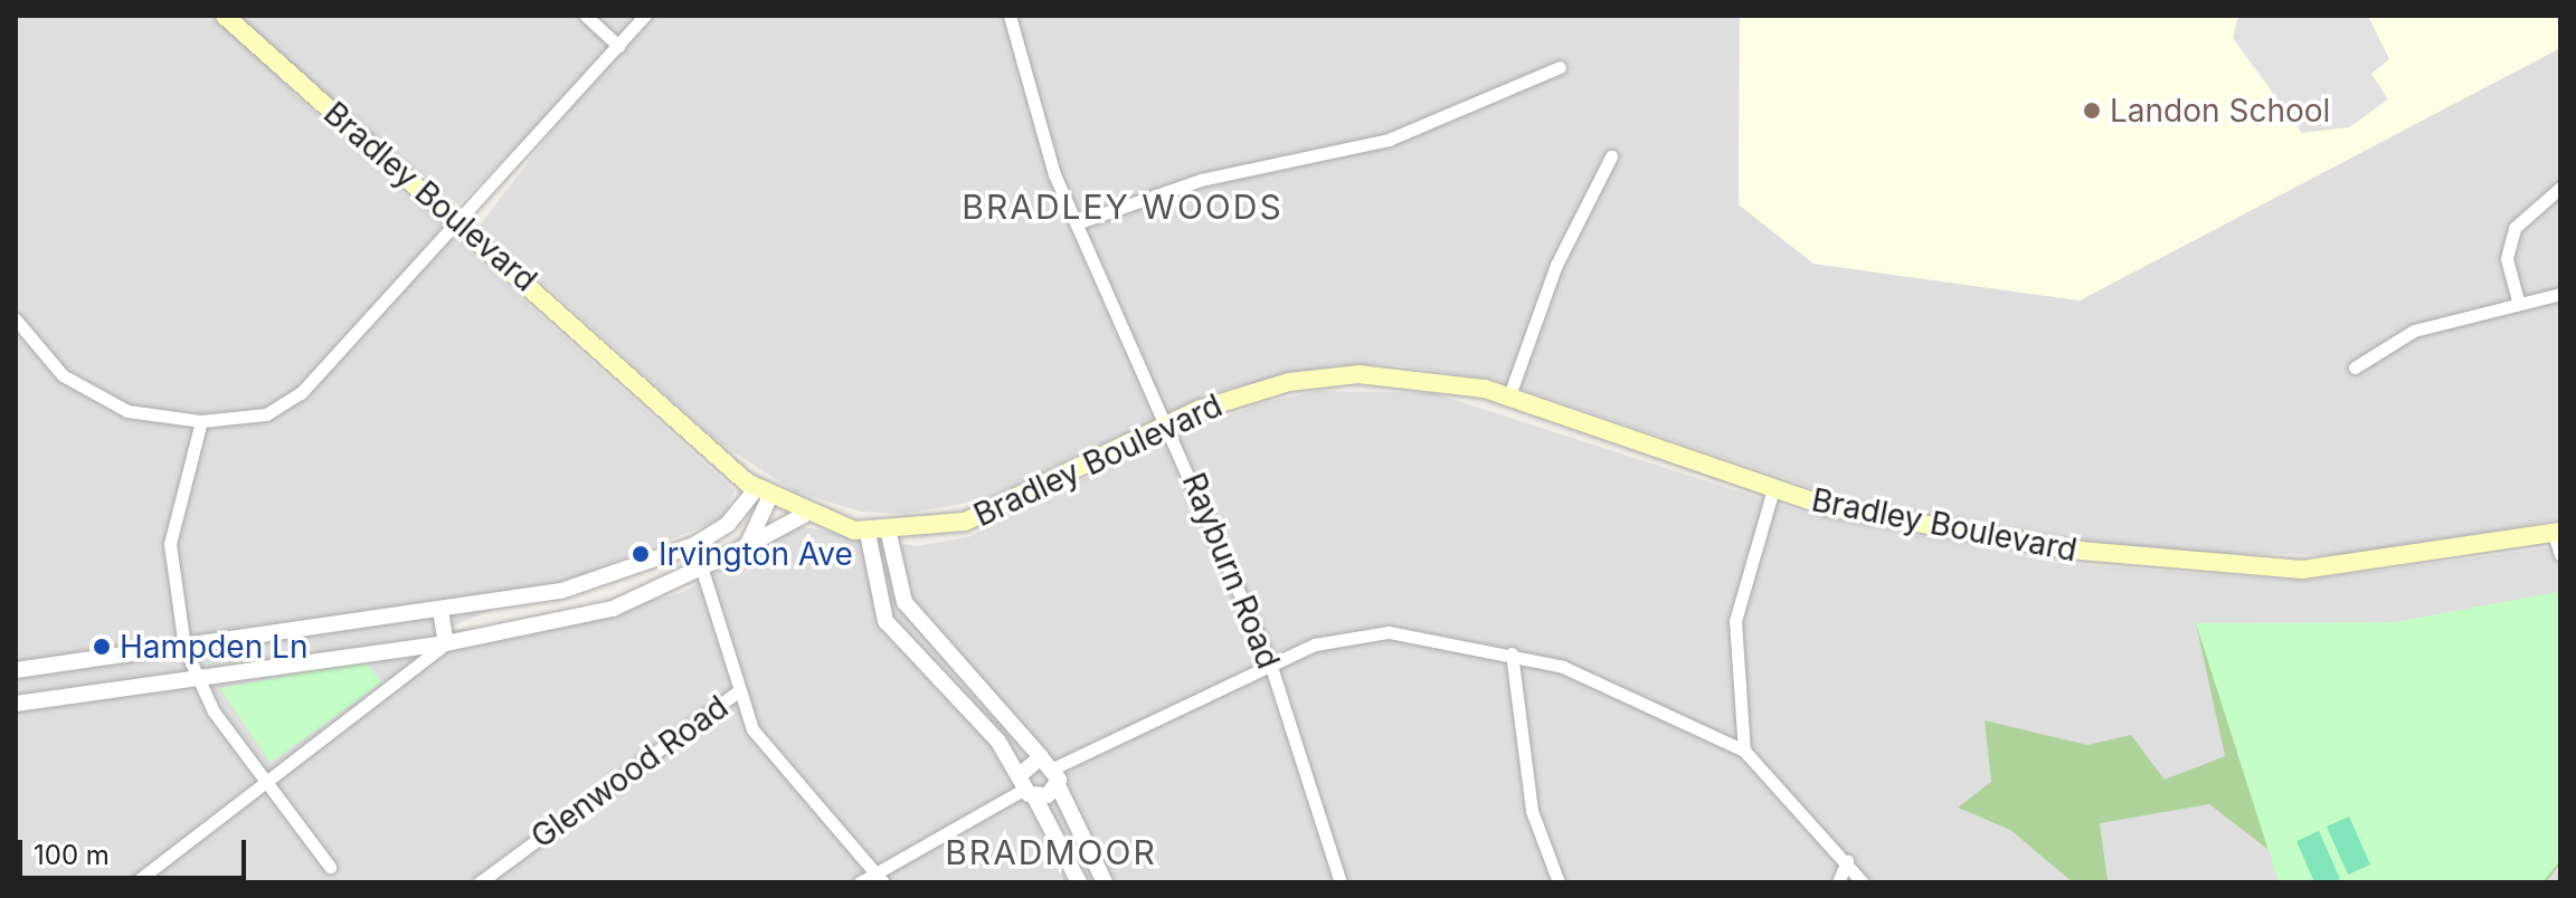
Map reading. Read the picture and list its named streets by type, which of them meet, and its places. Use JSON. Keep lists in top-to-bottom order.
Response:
{
  "streets": {
    "main road": ["Bradley Boulevard"],
    "street": ["Rayburn Road", "Glenwood Road"]
  },
  "crossings": [
    ["Bradley Boulevard", "Rayburn Road"]
  ],
  "districts": ["BRADLEY WOODS", "BRADMOOR"],
  "places": ["Landon School", "Irvington Ave", "Hampden Ln"],
  "scale_bar": "100 m"
}
